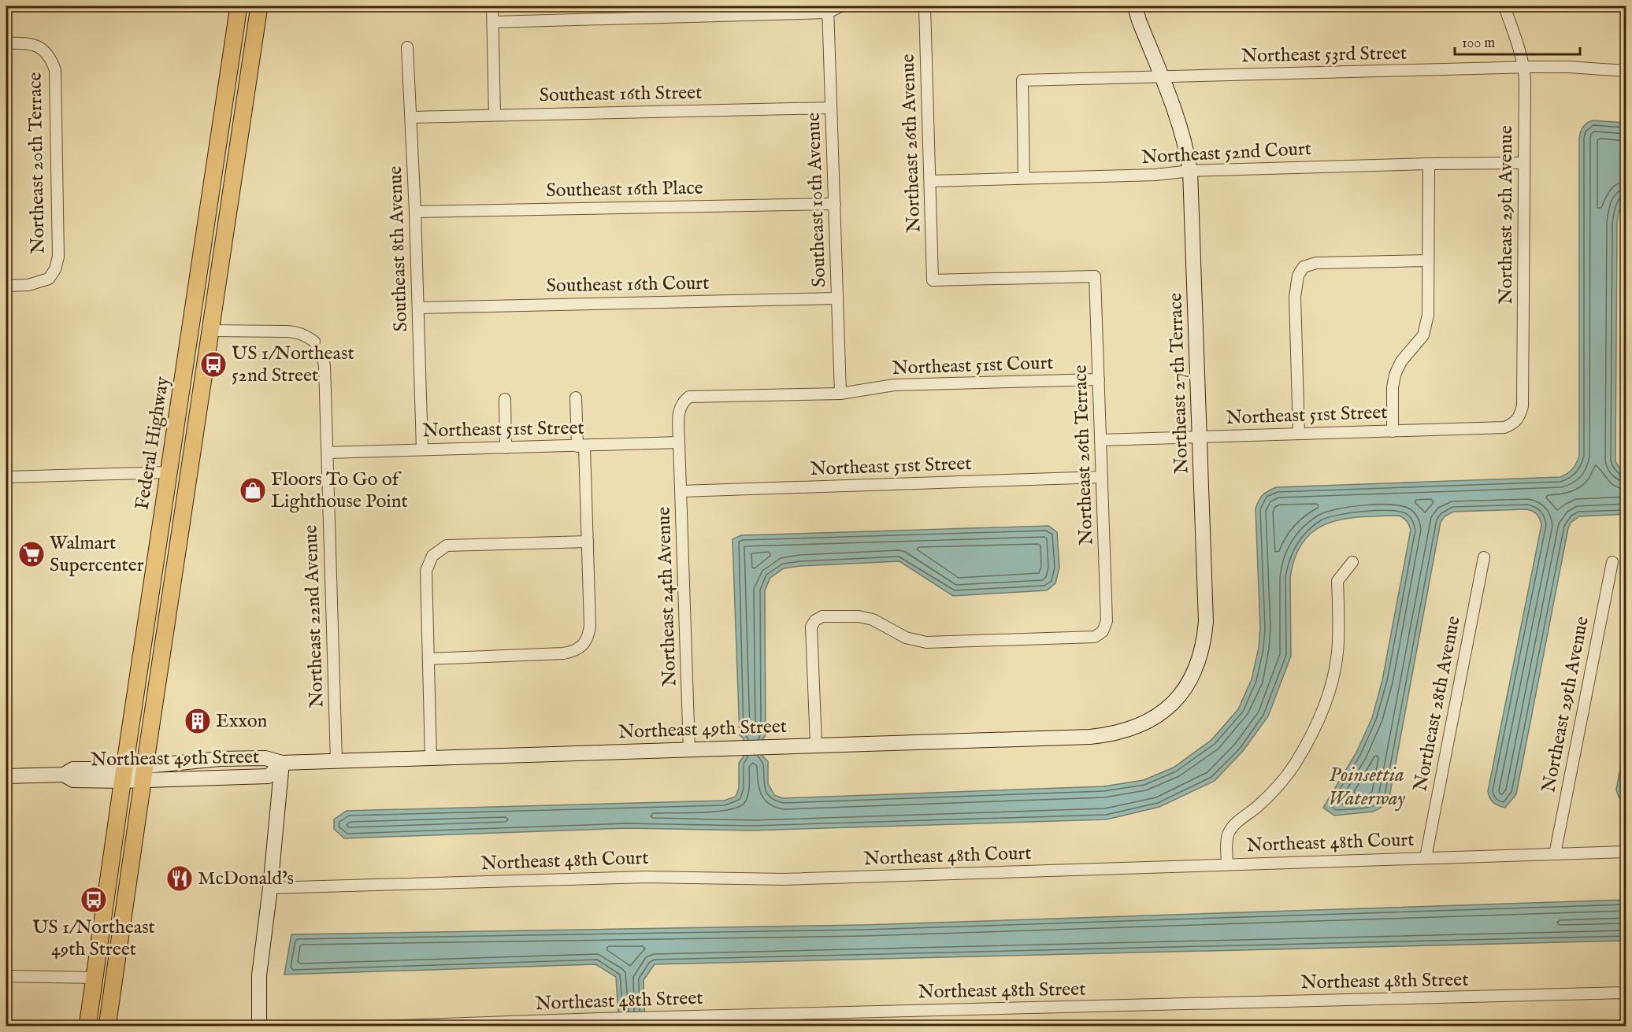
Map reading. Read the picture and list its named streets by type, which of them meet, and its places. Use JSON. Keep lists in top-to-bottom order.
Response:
{
  "streets": {
    "main road": ["Federal Highway"],
    "street": [
      "Northeast 53rd Street",
      "Southeast 16th Street",
      "Northeast 26th Avenue",
      "Northeast 52nd Court",
      "Northeast 20th Terrace",
      "Southeast 16th Place",
      "Southeast 10th Avenue",
      "Northeast 29th Avenue",
      "Southeast 8th Avenue",
      "Southeast 16th Court",
      "Northeast 51st Court",
      "Northeast 27th Terrace",
      "Northeast 51st Street",
      "Northeast 26th Terrace",
      "Northeast 24th Avenue",
      "Northeast 22nd Avenue",
      "Northeast 28th Avenue",
      "Northeast 49th Street",
      "Northeast 48th Court",
      "Northeast 48th Street"
    ]
  },
  "crossings": [
    ["Northeast 53rd Street", "Northeast 52nd Court"],
    ["Northeast 53rd Street", "Northeast 29th Avenue"],
    ["Northeast 53rd Street", "Northeast 27th Terrace"],
    ["Southeast 16th Street", "Southeast 10th Avenue"],
    ["Southeast 16th Street", "Southeast 8th Avenue"],
    ["Northeast 26th Avenue", "Northeast 52nd Court"],
    ["Northeast 26th Avenue", "Northeast 26th Terrace"],
    ["Northeast 52nd Court", "Northeast 29th Avenue"],
    ["Northeast 52nd Court", "Northeast 27th Terrace"],
    ["Southeast 16th Place", "Southeast 10th Avenue"],
    ["Southeast 16th Place", "Southeast 8th Avenue"],
    ["Southeast 10th Avenue", "Southeast 16th Court"],
    ["Southeast 10th Avenue", "Northeast 51st Court"],
    ["Southeast 10th Avenue", "Northeast 24th Avenue"],
    ["Northeast 29th Avenue", "Northeast 51st Street"],
    ["Northeast 29th Avenue", "Northeast 48th Court"],
    ["Southeast 8th Avenue", "Southeast 16th Court"],
    ["Southeast 8th Avenue", "Northeast 51st Street"],
    ["Northeast 51st Court", "Northeast 26th Terrace"],
    ["Northeast 51st Court", "Northeast 24th Avenue"],
    ["Northeast 27th Terrace", "Northeast 51st Street"],
    ["Northeast 27th Terrace", "Northeast 49th Street"],
    ["Northeast 51st Street", "Northeast 26th Terrace"],
    ["Northeast 51st Street", "Northeast 24th Avenue"],
    ["Northeast 51st Street", "Northeast 22nd Avenue"],
    ["Federal Highway", "Northeast 49th Street"],
    ["Northeast 26th Terrace", "Northeast 49th Street"],
    ["Northeast 24th Avenue", "Northeast 49th Street"],
    ["Northeast 22nd Avenue", "Northeast 49th Street"],
    ["Northeast 28th Avenue", "Northeast 48th Court"]
  ],
  "water": ["Poinsettia Waterway"],
  "places": {
    "bus stop": ["US 1/Northeast 52nd Street", "US 1/Northeast 49th Street"],
    "shop": ["Floors To Go of Lighthouse Point"],
    "supermarket": ["Walmart Supercenter"],
    "building": ["Exxon"],
    "restaurant": ["McDonald's"]
  },
  "scale_bar": "100 m"
}
